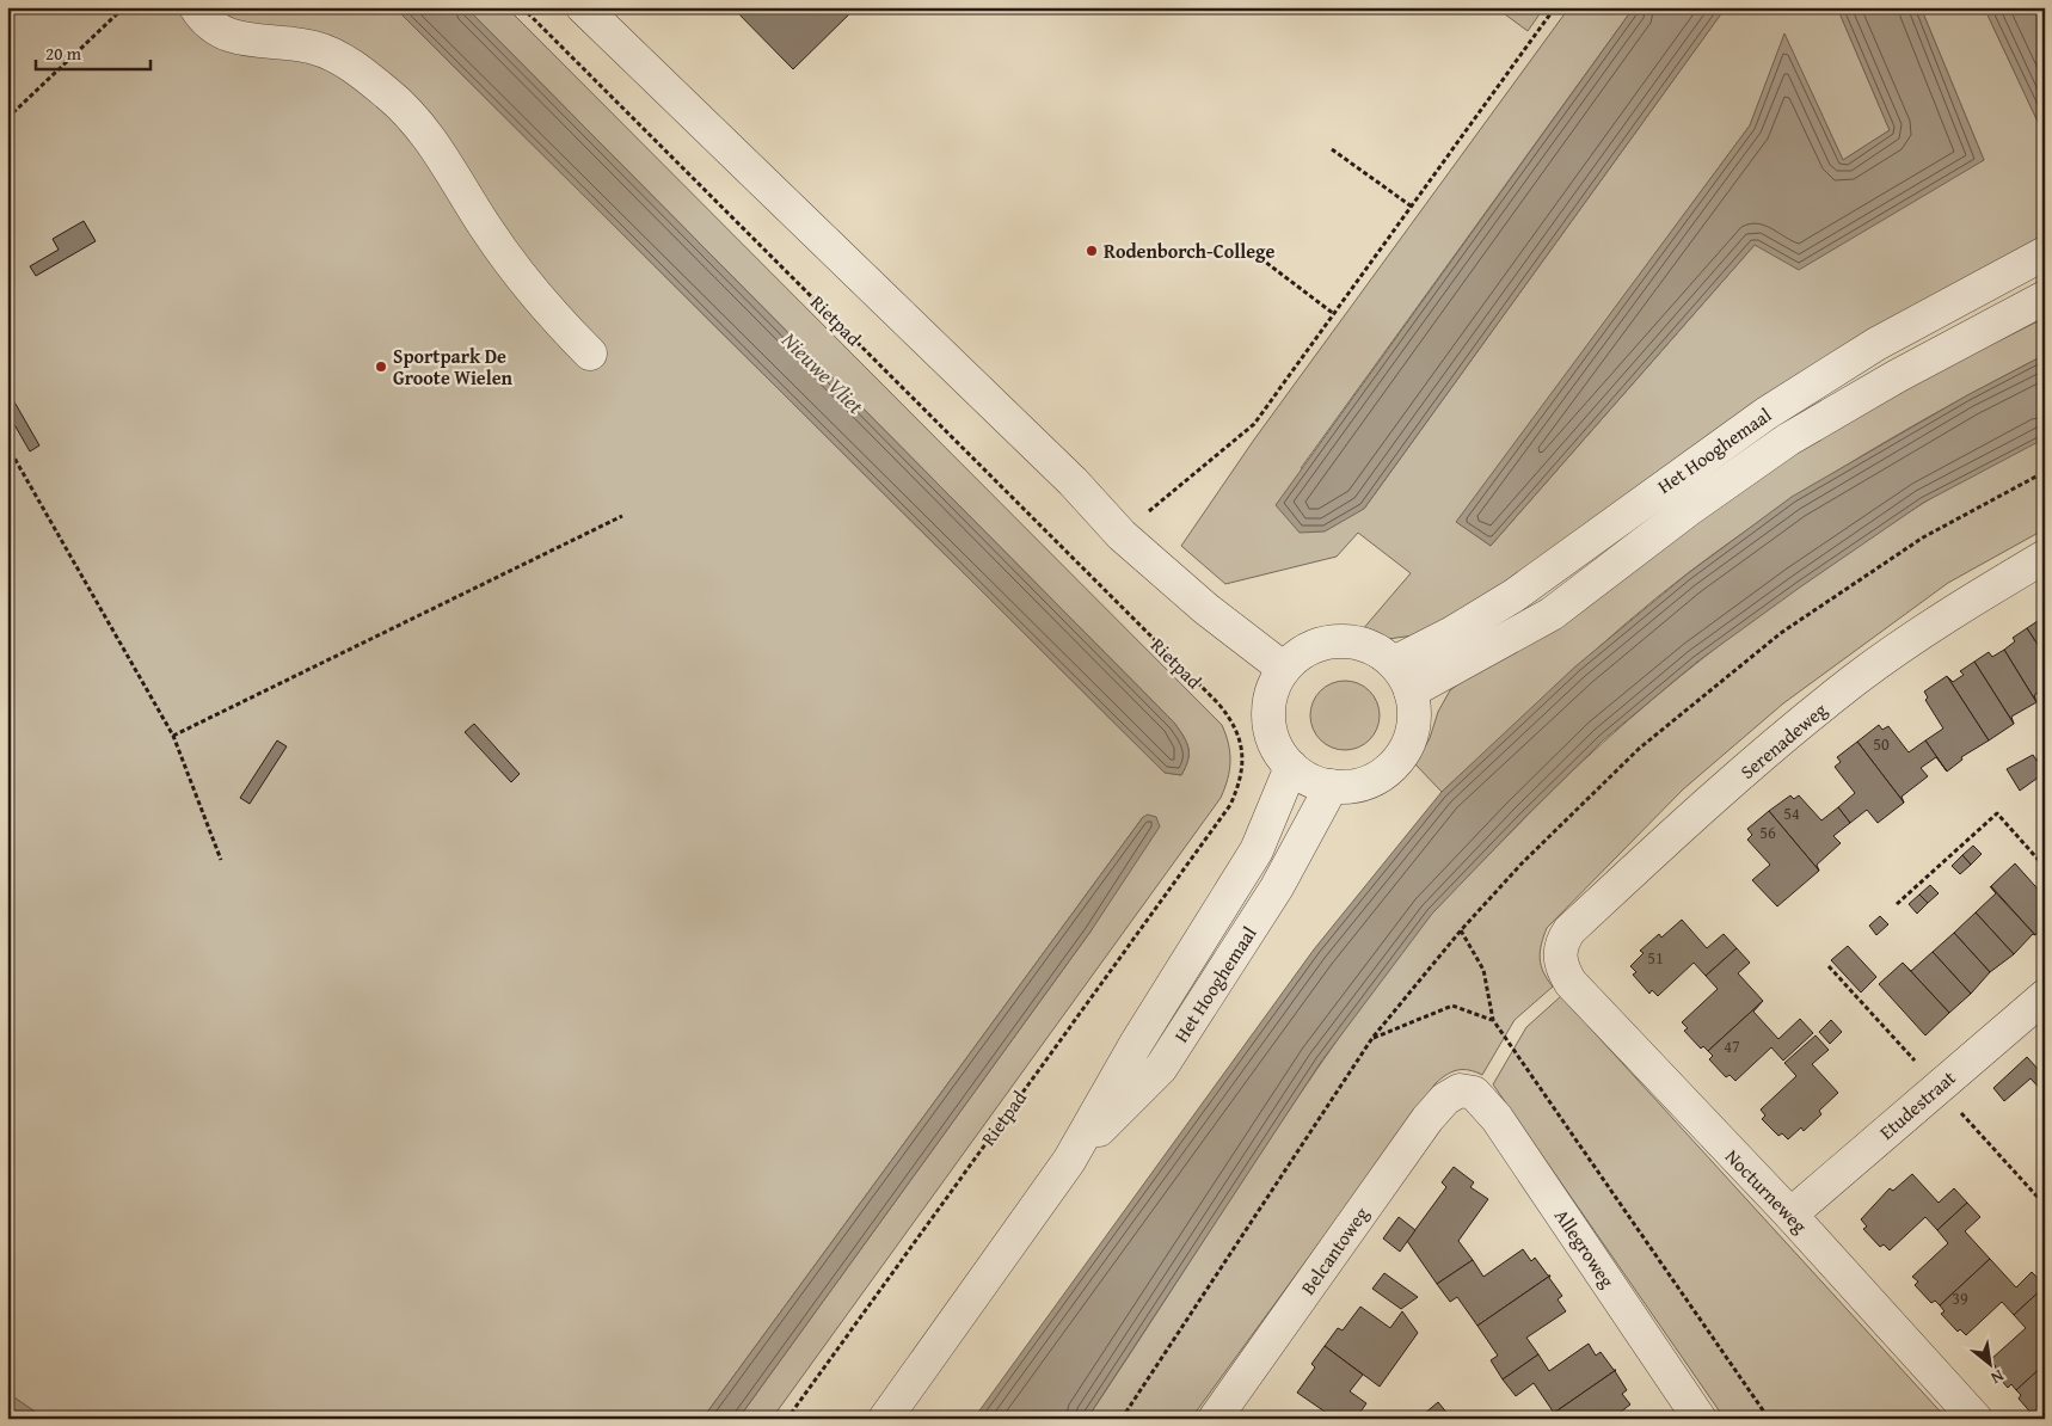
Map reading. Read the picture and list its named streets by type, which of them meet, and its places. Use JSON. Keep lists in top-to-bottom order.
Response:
{
  "streets": {
    "street": [
      "Het Hooghemaal",
      "Serenadeweg",
      "Etudestraat",
      "Nocturneweg",
      "Allegroweg",
      "Belcantoweg"
    ],
    "path": ["Rietpad"]
  },
  "crossings": [
    ["Serenadeweg", "Nocturneweg"],
    ["Etudestraat", "Nocturneweg"],
    ["Allegroweg", "Belcantoweg"]
  ],
  "water": ["Nieuwe Vliet"],
  "places": ["Rodenborch-College", "Sportpark De Groote Wielen"],
  "house_numbers": [
    "50",
    "54",
    "56",
    "51",
    "47",
    "39"
  ],
  "scale_bar": "20 m",
  "north": "bottom right"
}
